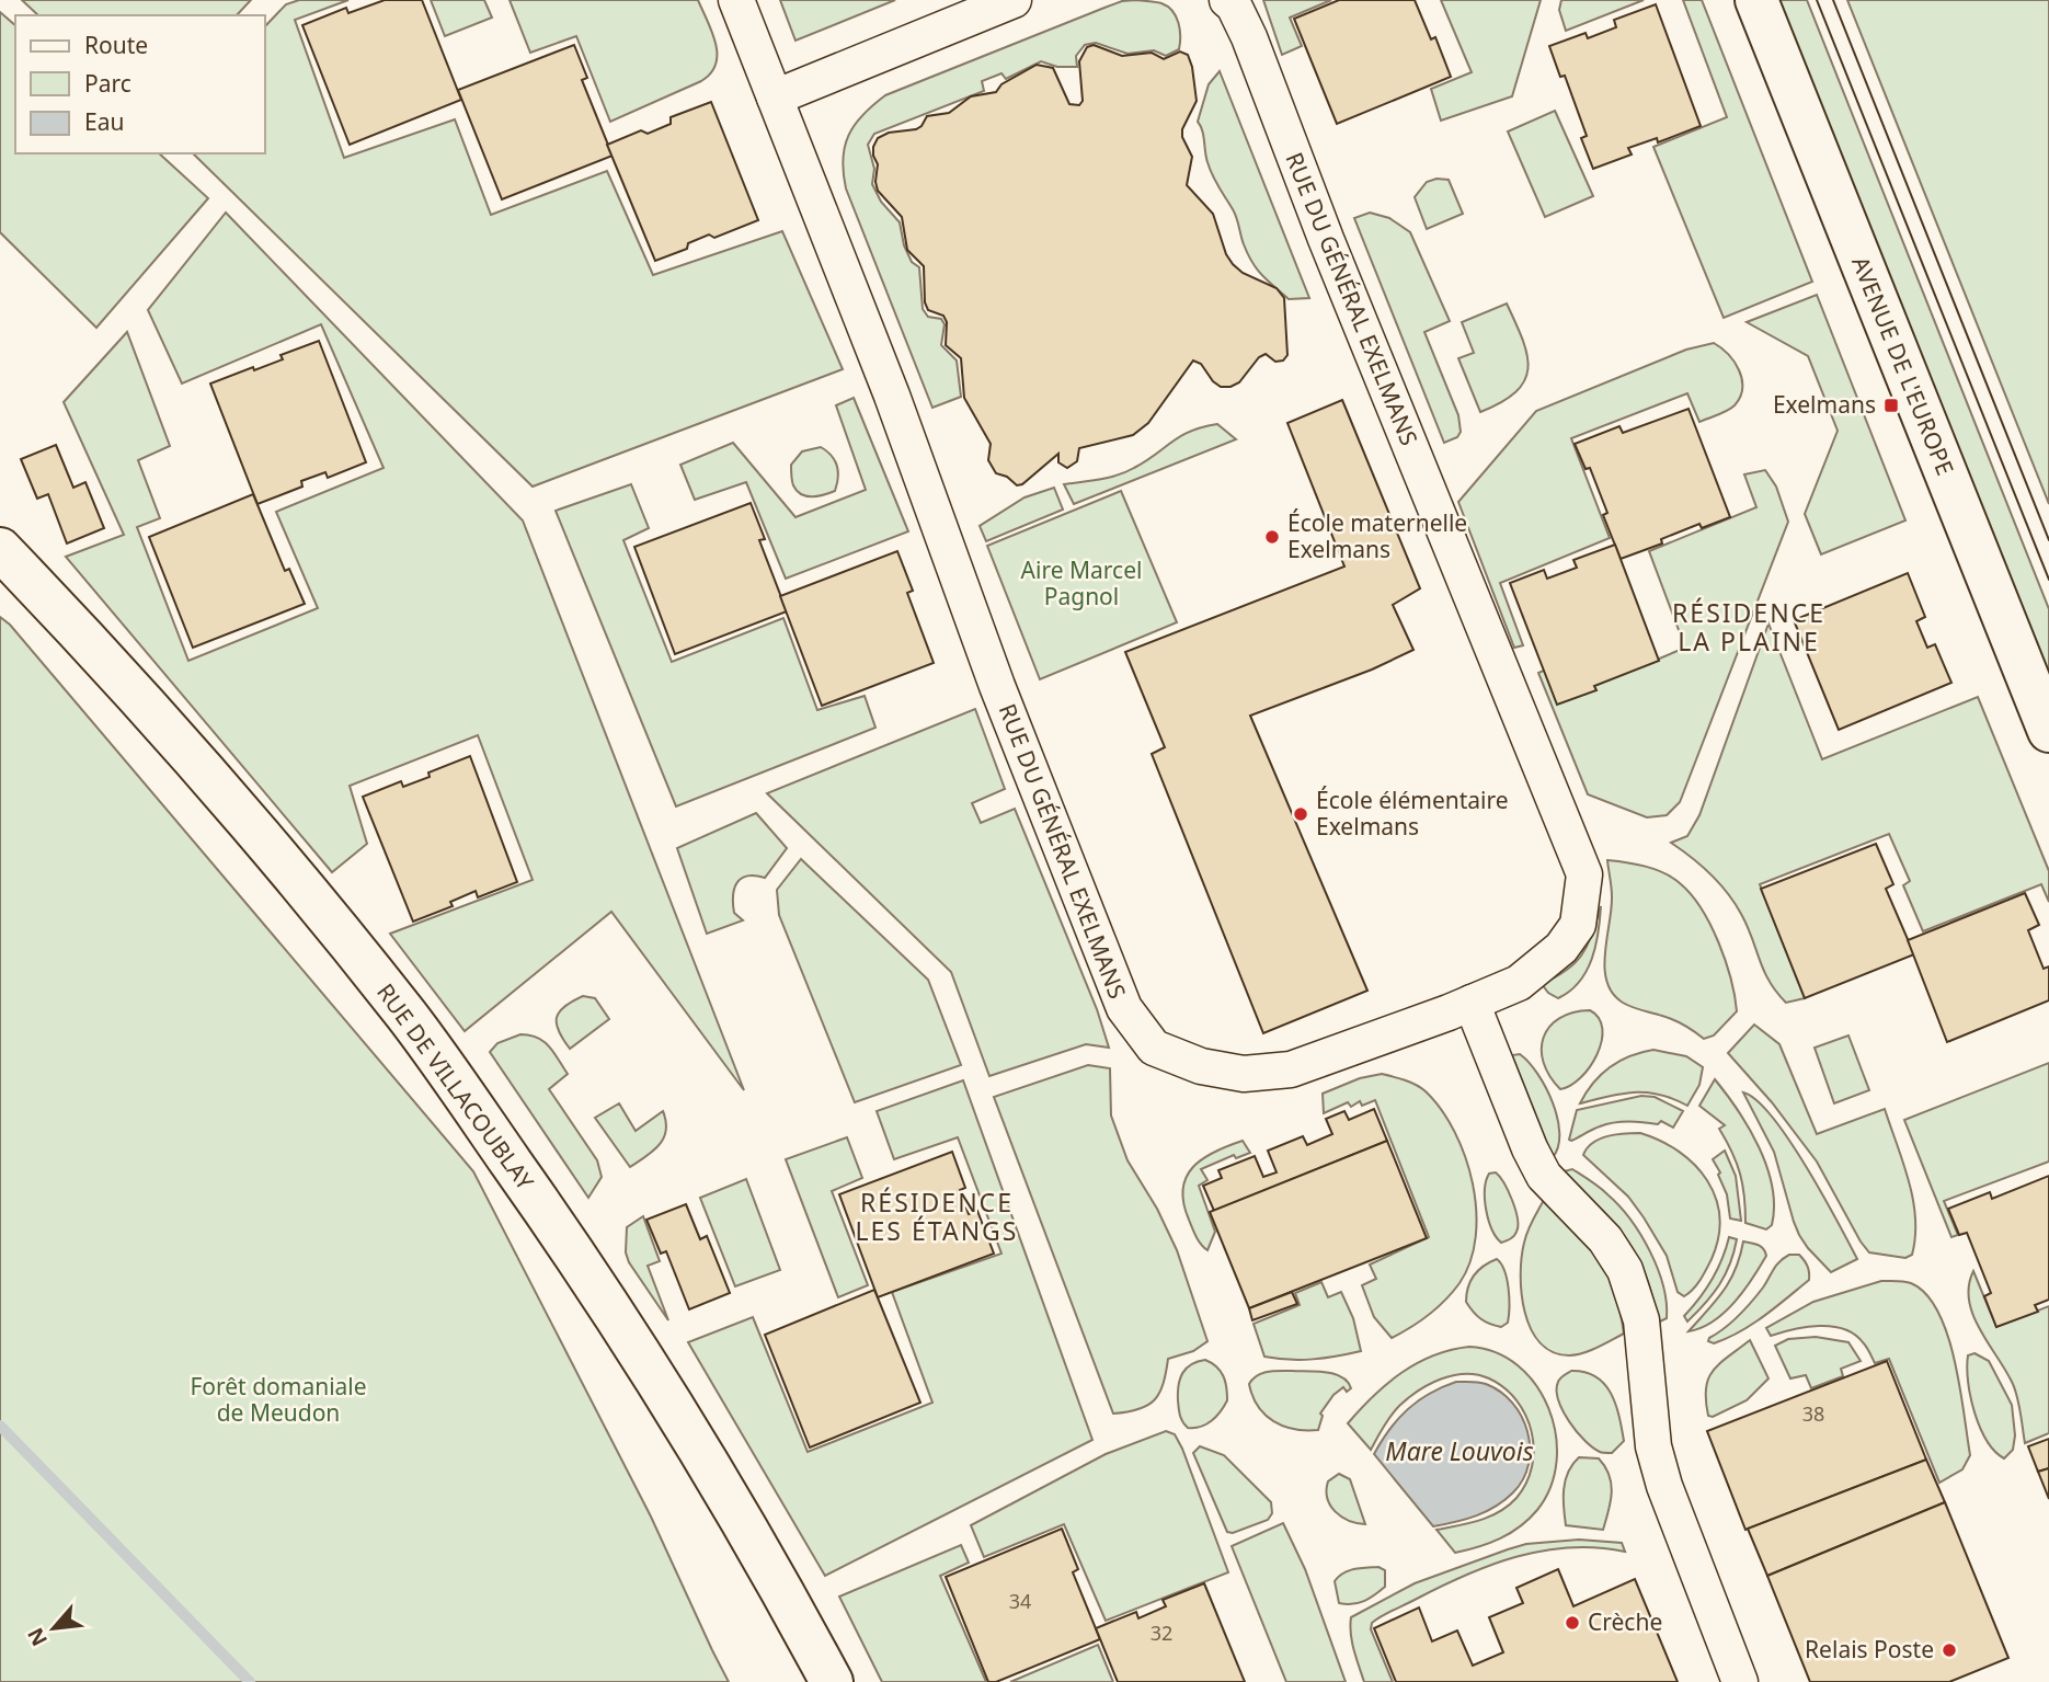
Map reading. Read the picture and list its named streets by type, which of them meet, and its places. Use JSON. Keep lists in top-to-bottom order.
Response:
{
  "streets": {
    "street": ["RUE DU GÉNÉRAL EXELMANS", "AVENUE DE L'EUROPE", "RUE DE VILLACOUBLAY"]
  },
  "districts": ["RÉSIDENCE LA PLAINE", "RÉSIDENCE LES ÉTANGS"],
  "water": ["Mare Louvois"],
  "parks": ["Aire Marcel Pagnol", "Forêt domaniale de Meudon"],
  "places": {
    "transit": ["Exelmans"],
    "other": [
      "École maternelle Exelmans",
      "École élémentaire Exelmans",
      "Crèche",
      "Relais Poste"
    ]
  },
  "house_numbers": ["38", "34", "32"],
  "legend": ["Route", "Parc", "Eau"],
  "north": "bottom left"
}
